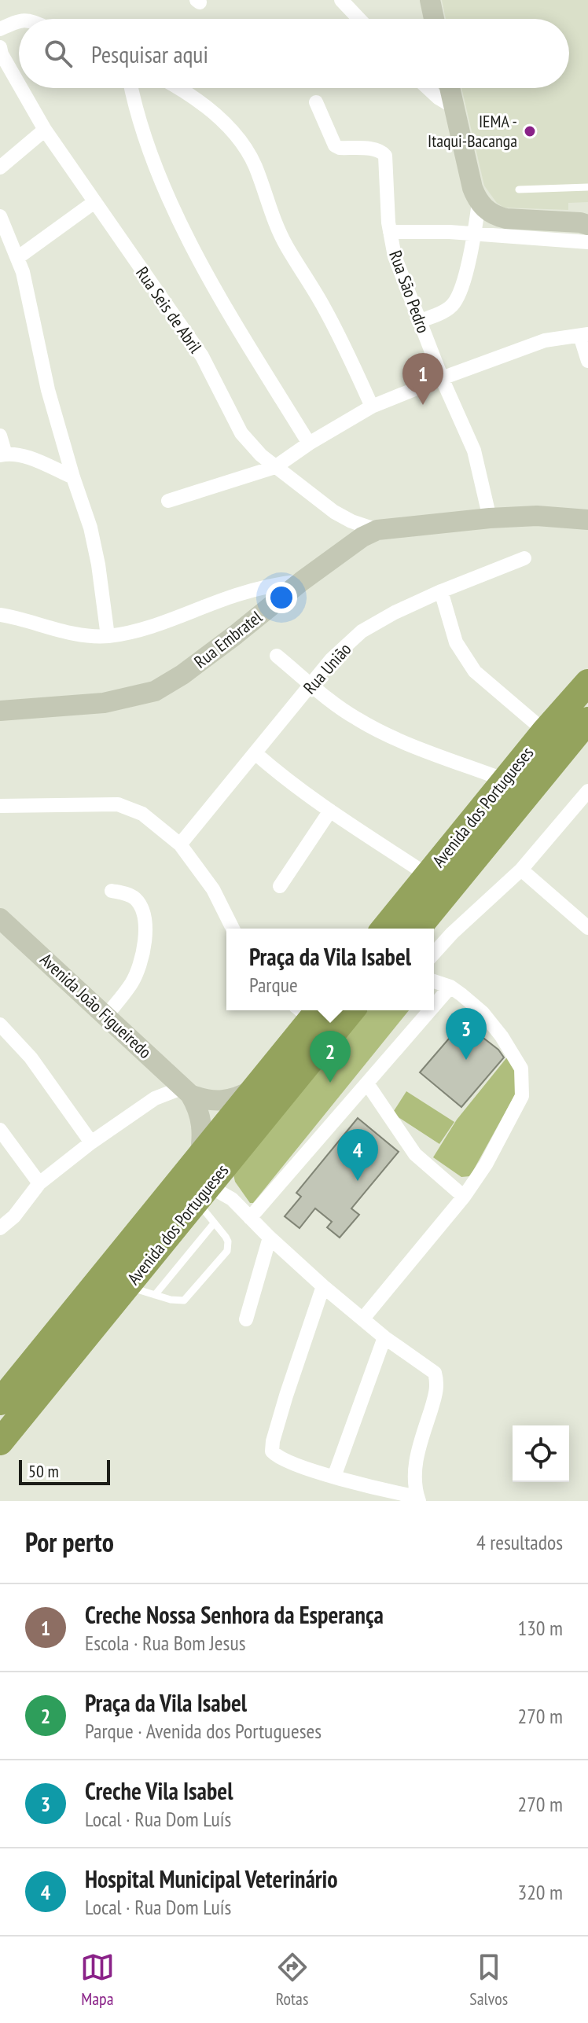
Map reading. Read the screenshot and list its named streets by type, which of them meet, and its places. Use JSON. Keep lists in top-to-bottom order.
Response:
{
  "streets": {
    "highway": ["Avenida dos Portugueses"],
    "main road": ["Rua Embratel", "Avenida João Figueiredo"],
    "street": ["Rua São Pedro", "Rua Seis de Abril", "Rua União"]
  },
  "crossings": [
    ["Rua São Pedro", "Rua Embratel"],
    ["Rua Seis de Abril", "Rua Embratel"],
    ["Avenida dos Portugueses", "Avenida João Figueiredo"]
  ],
  "places": ["IEMA - Itaqui-Bacanga"],
  "scale_bar": "50 m",
  "page": {
    "search": "Pesquisar aqui",
    "pins": [
      "1",
      "3",
      "2",
      "4"
    ],
    "popup": ["Praça da Vila Isabel", "Parque"],
    "scale": "50 m",
    "heading": ["Por perto", "4 resultados"],
    "list": [
      {
        "mark": "1",
        "name": "Creche Nossa Senhora da Esperança",
        "note": "Escola · Rua Bom Jesus",
        "value": "130 m"
      },
      {
        "mark": "2",
        "name": "Praça da Vila Isabel",
        "note": "Parque · Avenida dos Portugueses",
        "value": "270 m"
      },
      {
        "mark": "3",
        "name": "Creche Vila Isabel",
        "note": "Local · Rua Dom Luís",
        "value": "270 m"
      },
      {
        "mark": "4",
        "name": "Hospital Municipal Veterinário",
        "note": "Local · Rua Dom Luís",
        "value": "320 m"
      }
    ],
    "nav": ["Mapa", "Rotas", "Salvos"]
  }
}
